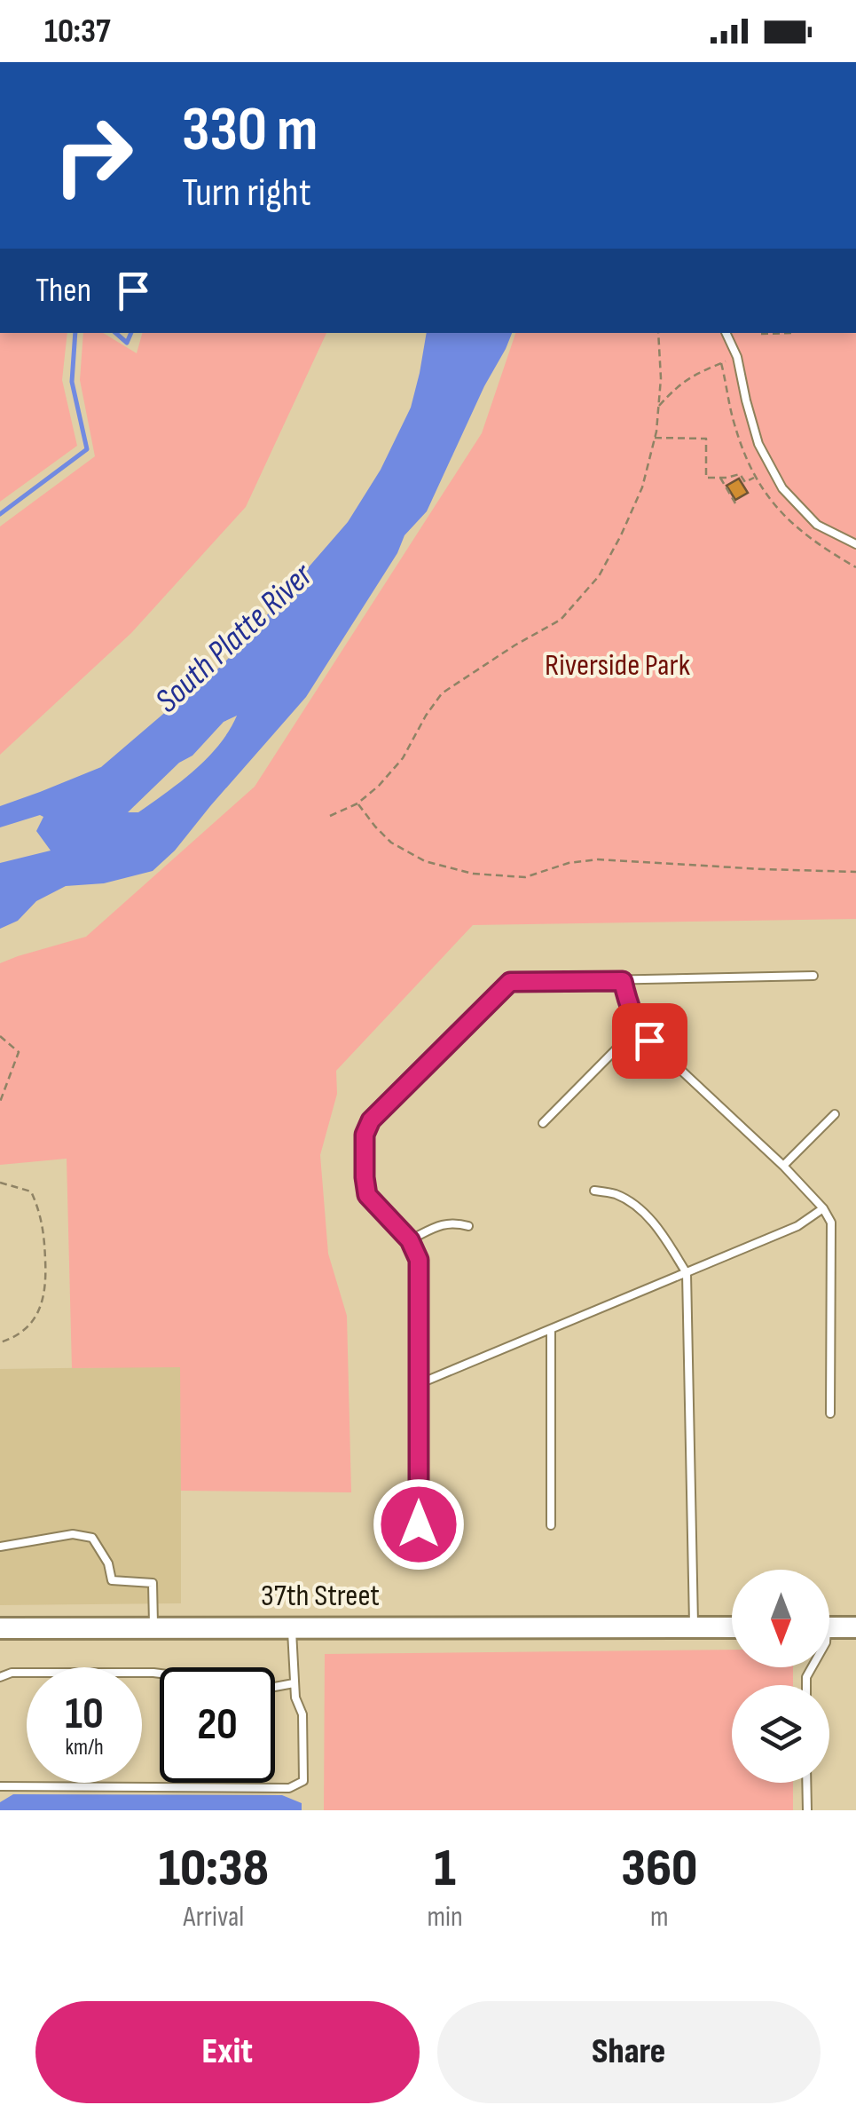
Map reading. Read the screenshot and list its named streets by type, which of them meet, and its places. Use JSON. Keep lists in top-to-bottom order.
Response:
{
  "streets": {
    "main road": ["37th Street"]
  },
  "water": ["South Platte River"],
  "parks": ["Riverside Park"],
  "north": "bottom",
  "page": {
    "status": "10:37",
    "turn": ["330 m", "Turn right"],
    "then": "Then",
    "speed": "10 km/h",
    "limit": "20",
    "eta": [
      "10:38",
      "Arrival",
      "1",
      "min",
      "360",
      "m"
    ],
    "buttons": ["Exit", "Share"]
  }
}
